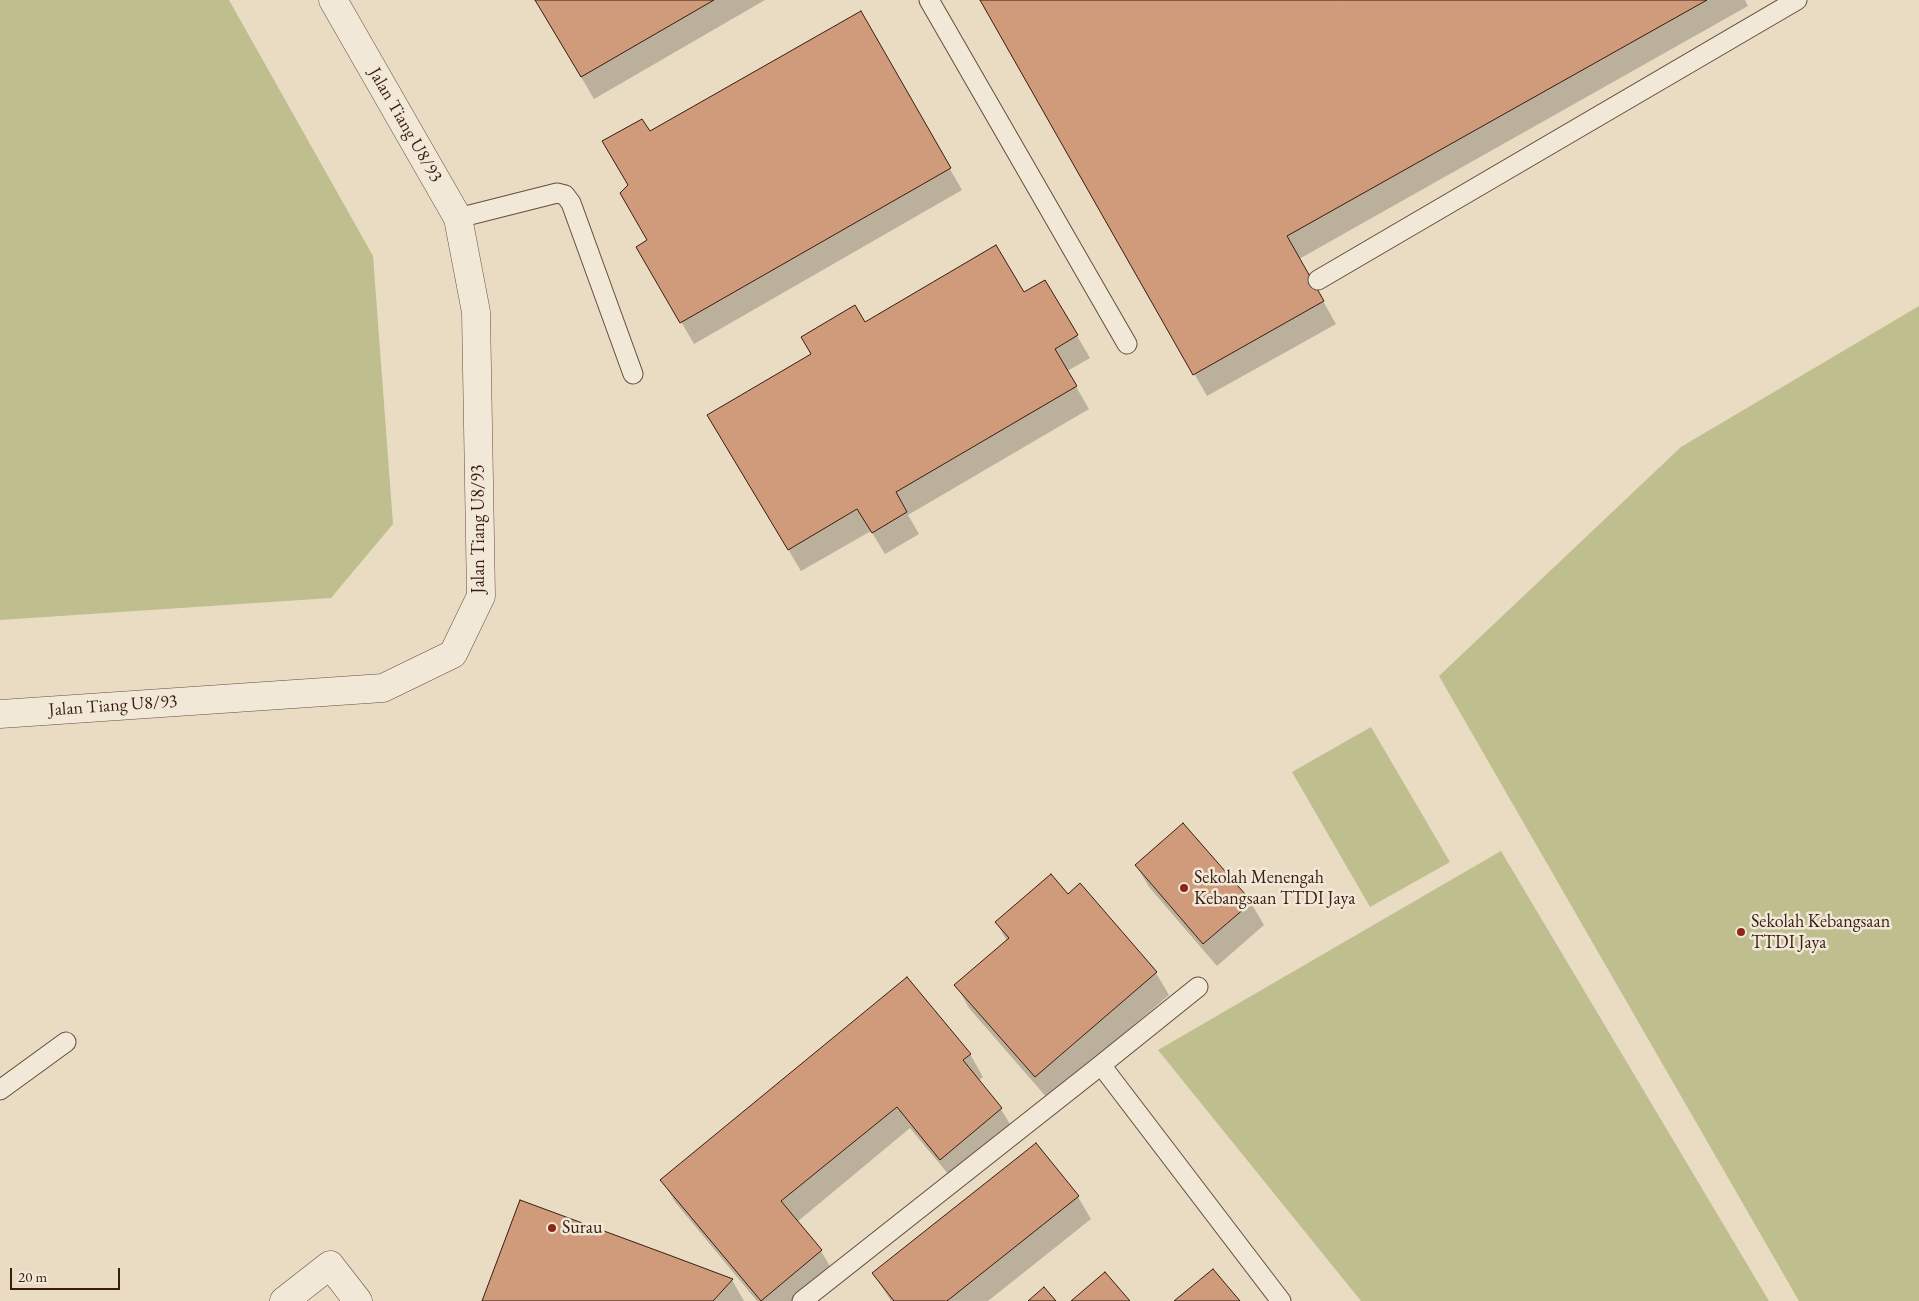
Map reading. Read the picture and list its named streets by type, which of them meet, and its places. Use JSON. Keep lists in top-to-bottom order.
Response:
{
  "streets": {
    "street": ["Jalan Tiang U8/93"]
  },
  "places": ["Sekolah Menengah Kebangsaan TTDI Jaya", "Sekolah Kebangsaan TTDI Jaya", "Surau"],
  "scale_bar": "20 m"
}
